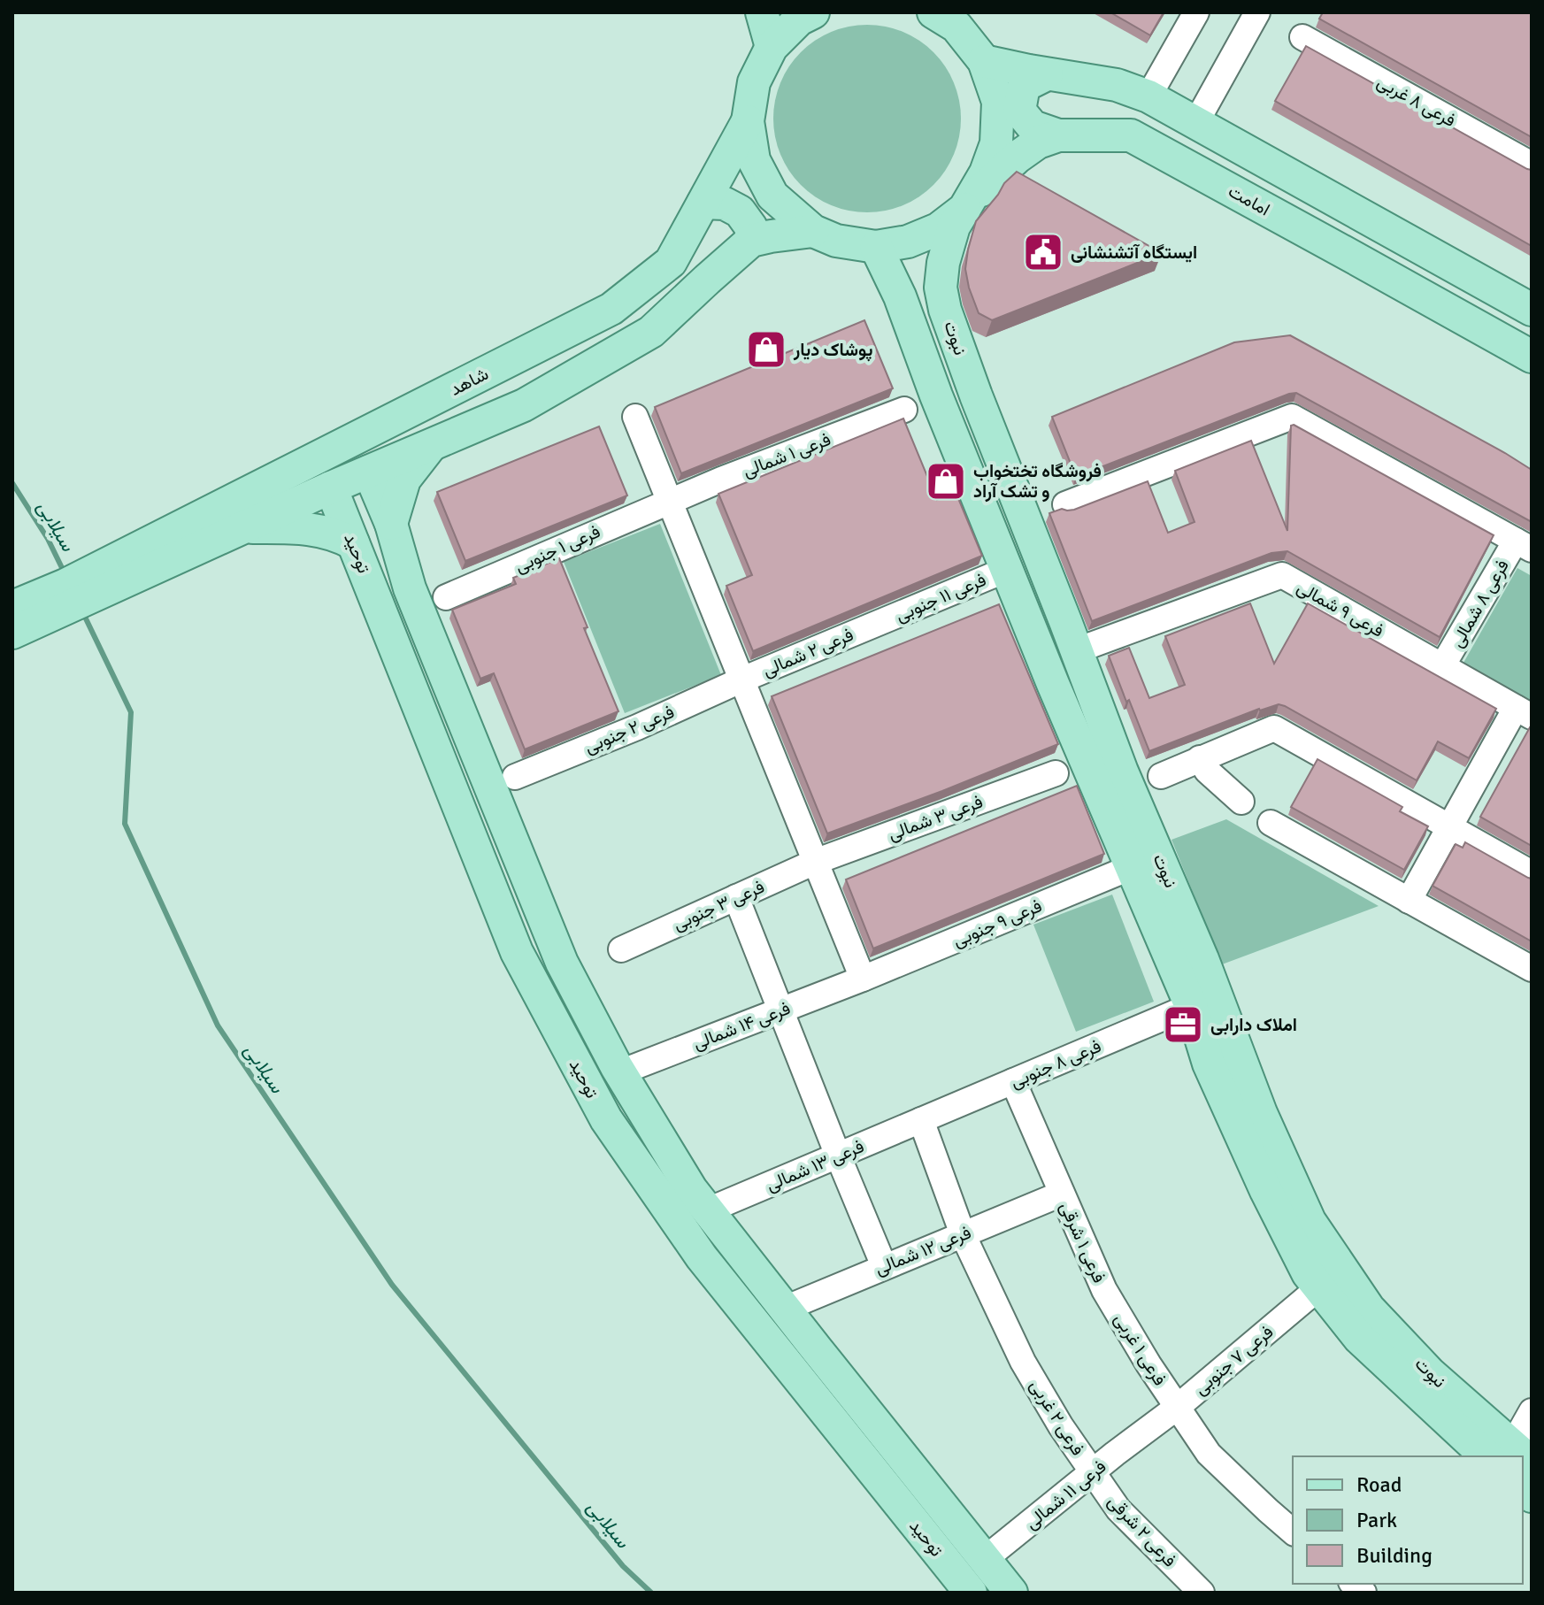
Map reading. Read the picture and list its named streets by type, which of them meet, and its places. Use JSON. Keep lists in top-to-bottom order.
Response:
{
  "streets": {
    "main road": [
      "امامت",
      "نبوت",
      "شاهد",
      "توحید"
    ],
    "street": [
      "فرعی ۸ غربی",
      "فرعی ۱ شمالی",
      "فرعی ۱ جنوبی",
      "فرعی ۱۱ جنوبی",
      "فرعی ۸ شمالی",
      "فرعی ۹ شمالی",
      "فرعی ۲ شمالی",
      "فرعی ۲ جنوبی",
      "فرعی ۳ شمالی",
      "فرعی ۳ جنوبی",
      "فرعی ۹ جنوبی",
      "فرعی ۱۴ شمالی",
      "فرعی ۸ جنوبی",
      "فرعی ۱۳ شمالی",
      "فرعی ۱ شرقی",
      "فرعی ۱۲ شمالی",
      "فرعی ۱ غربی",
      "فرعی ۷ جنوبی",
      "فرعی ۲ غربی",
      "فرعی ۱۱ شمالی",
      "فرعی ۲ شرقی"
    ]
  },
  "crossings": [
    ["امامت", "نبوت"],
    ["نبوت", "فرعی ۱۱ جنوبی"],
    ["نبوت", "فرعی ۹ شمالی"],
    ["نبوت", "فرعی ۹ جنوبی"],
    ["نبوت", "فرعی ۸ جنوبی"],
    ["نبوت", "فرعی ۷ جنوبی"],
    ["فرعی ۱ شمالی", "فرعی ۱ جنوبی"],
    ["توحید", "فرعی ۱۴ شمالی"],
    ["توحید", "فرعی ۱۳ شمالی"],
    ["توحید", "فرعی ۱۲ شمالی"],
    ["توحید", "فرعی ۱۱ شمالی"],
    ["فرعی ۱۱ جنوبی", "فرعی ۲ شمالی"],
    ["فرعی ۸ شمالی", "فرعی ۹ شمالی"],
    ["فرعی ۲ شمالی", "فرعی ۲ جنوبی"],
    ["فرعی ۳ شمالی", "فرعی ۳ جنوبی"],
    ["فرعی ۹ جنوبی", "فرعی ۱۴ شمالی"],
    ["فرعی ۸ جنوبی", "فرعی ۱۳ شمالی"],
    ["فرعی ۱ شرقی", "فرعی ۱۲ شمالی"],
    ["فرعی ۱ شرقی", "فرعی ۱ غربی"],
    ["فرعی ۱۲ شمالی", "فرعی ۲ غربی"],
    ["فرعی ۱ غربی", "فرعی ۷ جنوبی"],
    ["فرعی ۷ جنوبی", "فرعی ۱۱ شمالی"],
    ["فرعی ۲ غربی", "فرعی ۱۱ شمالی"],
    ["فرعی ۲ غربی", "فرعی ۲ شرقی"],
    ["فرعی ۱۱ شمالی", "فرعی ۲ شرقی"]
  ],
  "water": ["سیلابی"],
  "places": {
    "public building": ["ایستگاه آتشنشانی"],
    "shop": ["پوشاک دیار", "فروشگاه تختخواب و تشک آراد"],
    "office": ["املاک دارابی"]
  },
  "legend": ["Road", "Park", "Building"]
}
